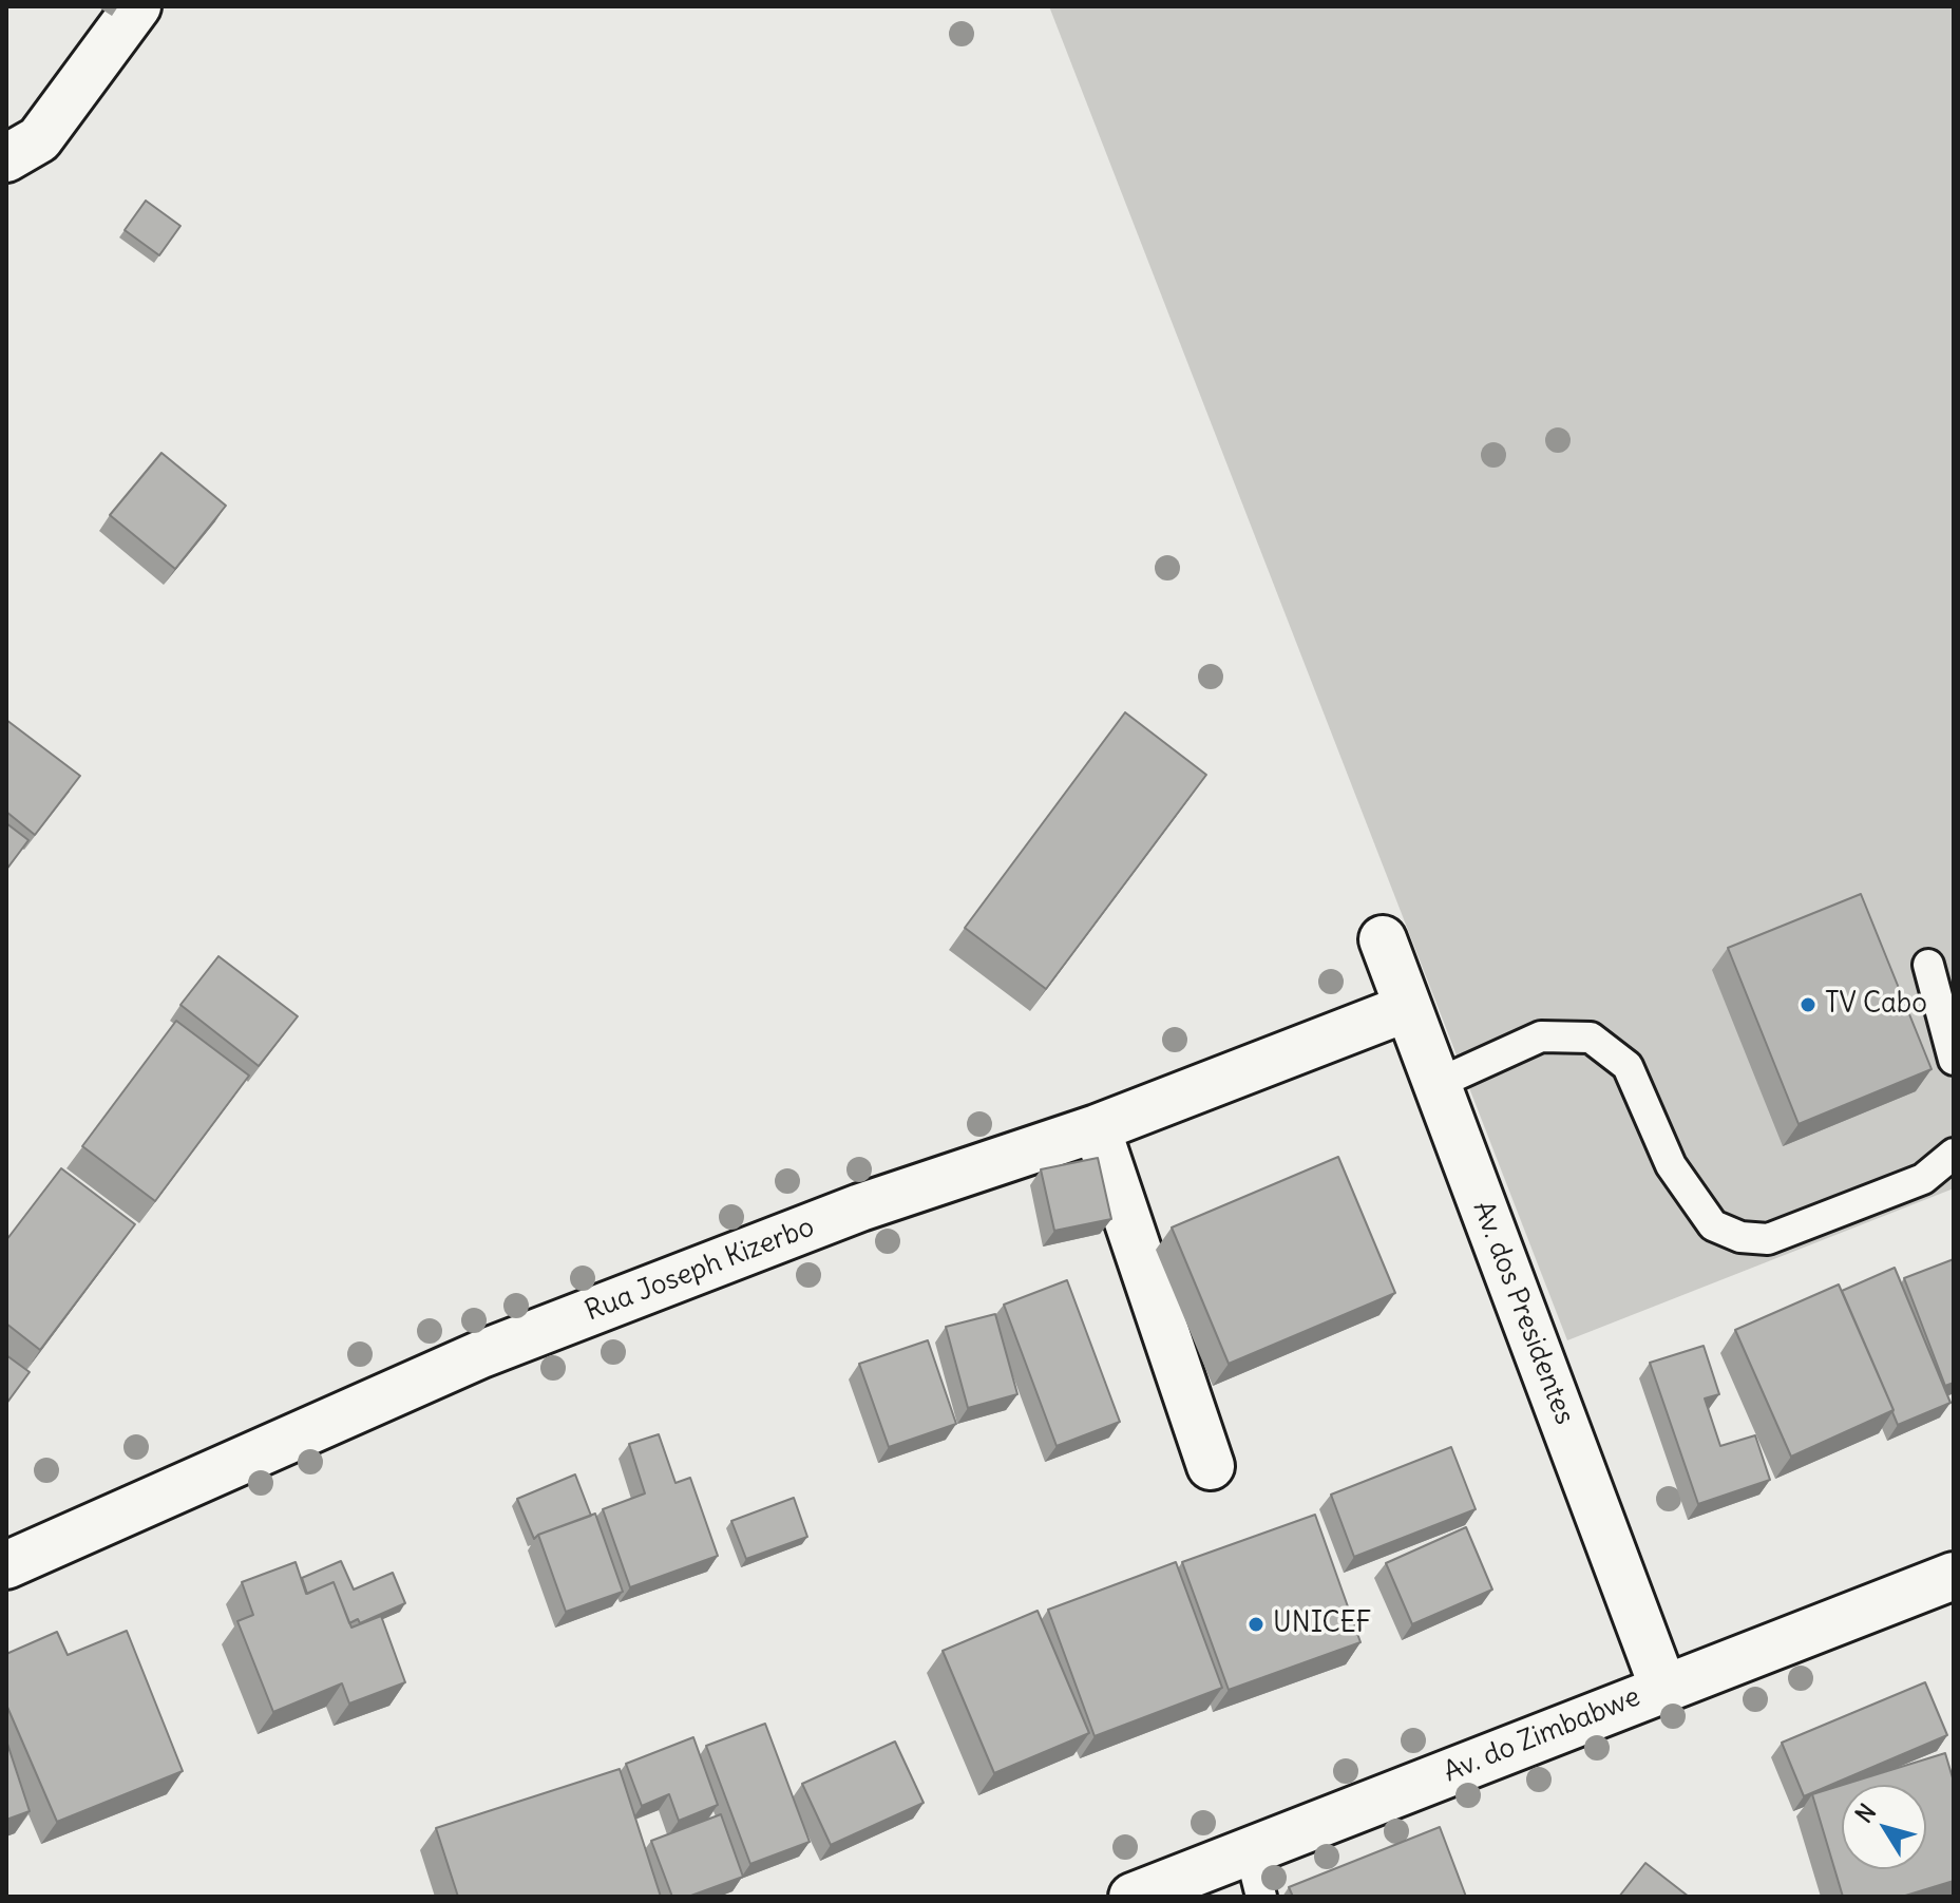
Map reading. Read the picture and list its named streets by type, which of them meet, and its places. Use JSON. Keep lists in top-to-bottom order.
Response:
{
  "streets": {
    "street": ["Rua Joseph Kizerbo", "Av. dos Presidentes", "Av. do Zimbabwe"]
  },
  "crossings": [
    ["Rua Joseph Kizerbo", "Av. dos Presidentes"],
    ["Av. dos Presidentes", "Av. do Zimbabwe"]
  ],
  "places": ["TV Cabo", "UNICEF"],
  "north": "top left"
}
